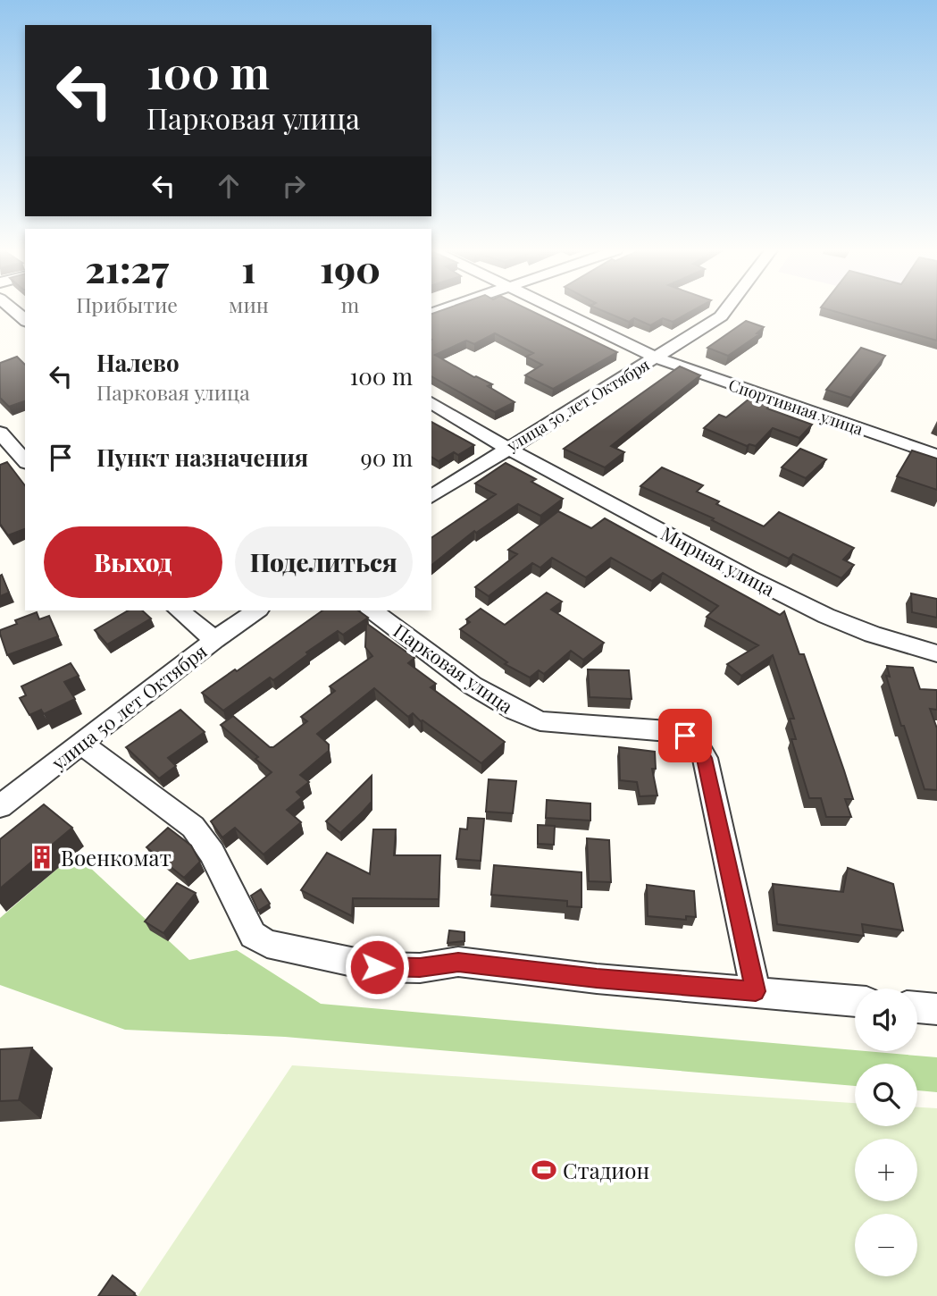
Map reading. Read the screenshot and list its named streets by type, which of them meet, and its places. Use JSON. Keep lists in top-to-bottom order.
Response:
{
  "streets": {
    "street": [
      "улица 50 лет Октября",
      "Спортивная улица",
      "Мирная улица",
      "Парковая улица"
    ]
  },
  "crossings": [
    ["улица 50 лет Октября", "Спортивная улица"],
    ["улица 50 лет Октября", "Мирная улица"]
  ],
  "places": {
    "building": ["Военкомат"],
    "sports": ["Стадион"]
  },
  "page": {
    "turn": ["100 m", "Парковая улица"],
    "eta": [
      "21:27",
      "Прибытие",
      "1",
      "мин",
      "190",
      "m"
    ],
    "list": [
      {
        "name": "Налево",
        "note": "Парковая улица",
        "value": "100 m"
      },
      {
        "name": "Пункт назначения",
        "value": "90 m"
      }
    ],
    "buttons": ["Выход", "Поделиться"],
    "map_buttons": ["+", "−"]
  }
}
